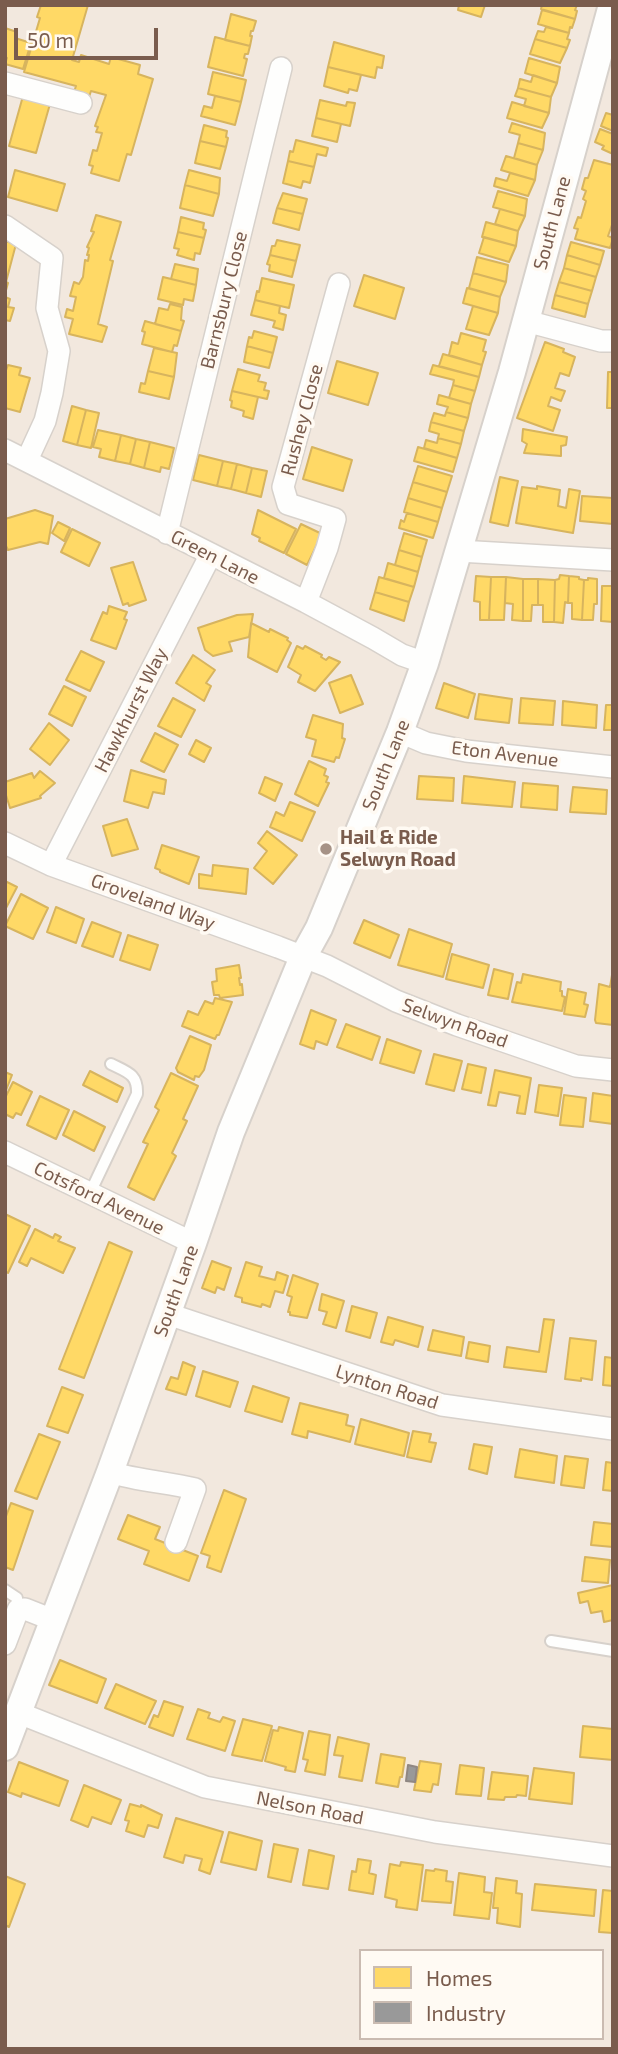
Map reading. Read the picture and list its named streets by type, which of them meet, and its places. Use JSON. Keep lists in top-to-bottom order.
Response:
{
  "streets": {
    "street": [
      "South Lane",
      "Barnsbury Close",
      "Rushey Close",
      "Green Lane",
      "Hawkhurst Way",
      "Eton Avenue",
      "Groveland Way",
      "Selwyn Road",
      "Cotsford Avenue",
      "Lynton Road",
      "Nelson Road"
    ]
  },
  "crossings": [
    ["South Lane", "Green Lane"],
    ["South Lane", "Eton Avenue"],
    ["South Lane", "Groveland Way"],
    ["South Lane", "Selwyn Road"],
    ["South Lane", "Cotsford Avenue"],
    ["South Lane", "Lynton Road"],
    ["South Lane", "Nelson Road"],
    ["Barnsbury Close", "Green Lane"],
    ["Rushey Close", "Green Lane"],
    ["Green Lane", "Hawkhurst Way"],
    ["Hawkhurst Way", "Groveland Way"],
    ["Groveland Way", "Selwyn Road"]
  ],
  "places": ["Hail & Ride Selwyn Road"],
  "legend": ["Homes", "Industry"],
  "scale_bar": "50 m"
}
